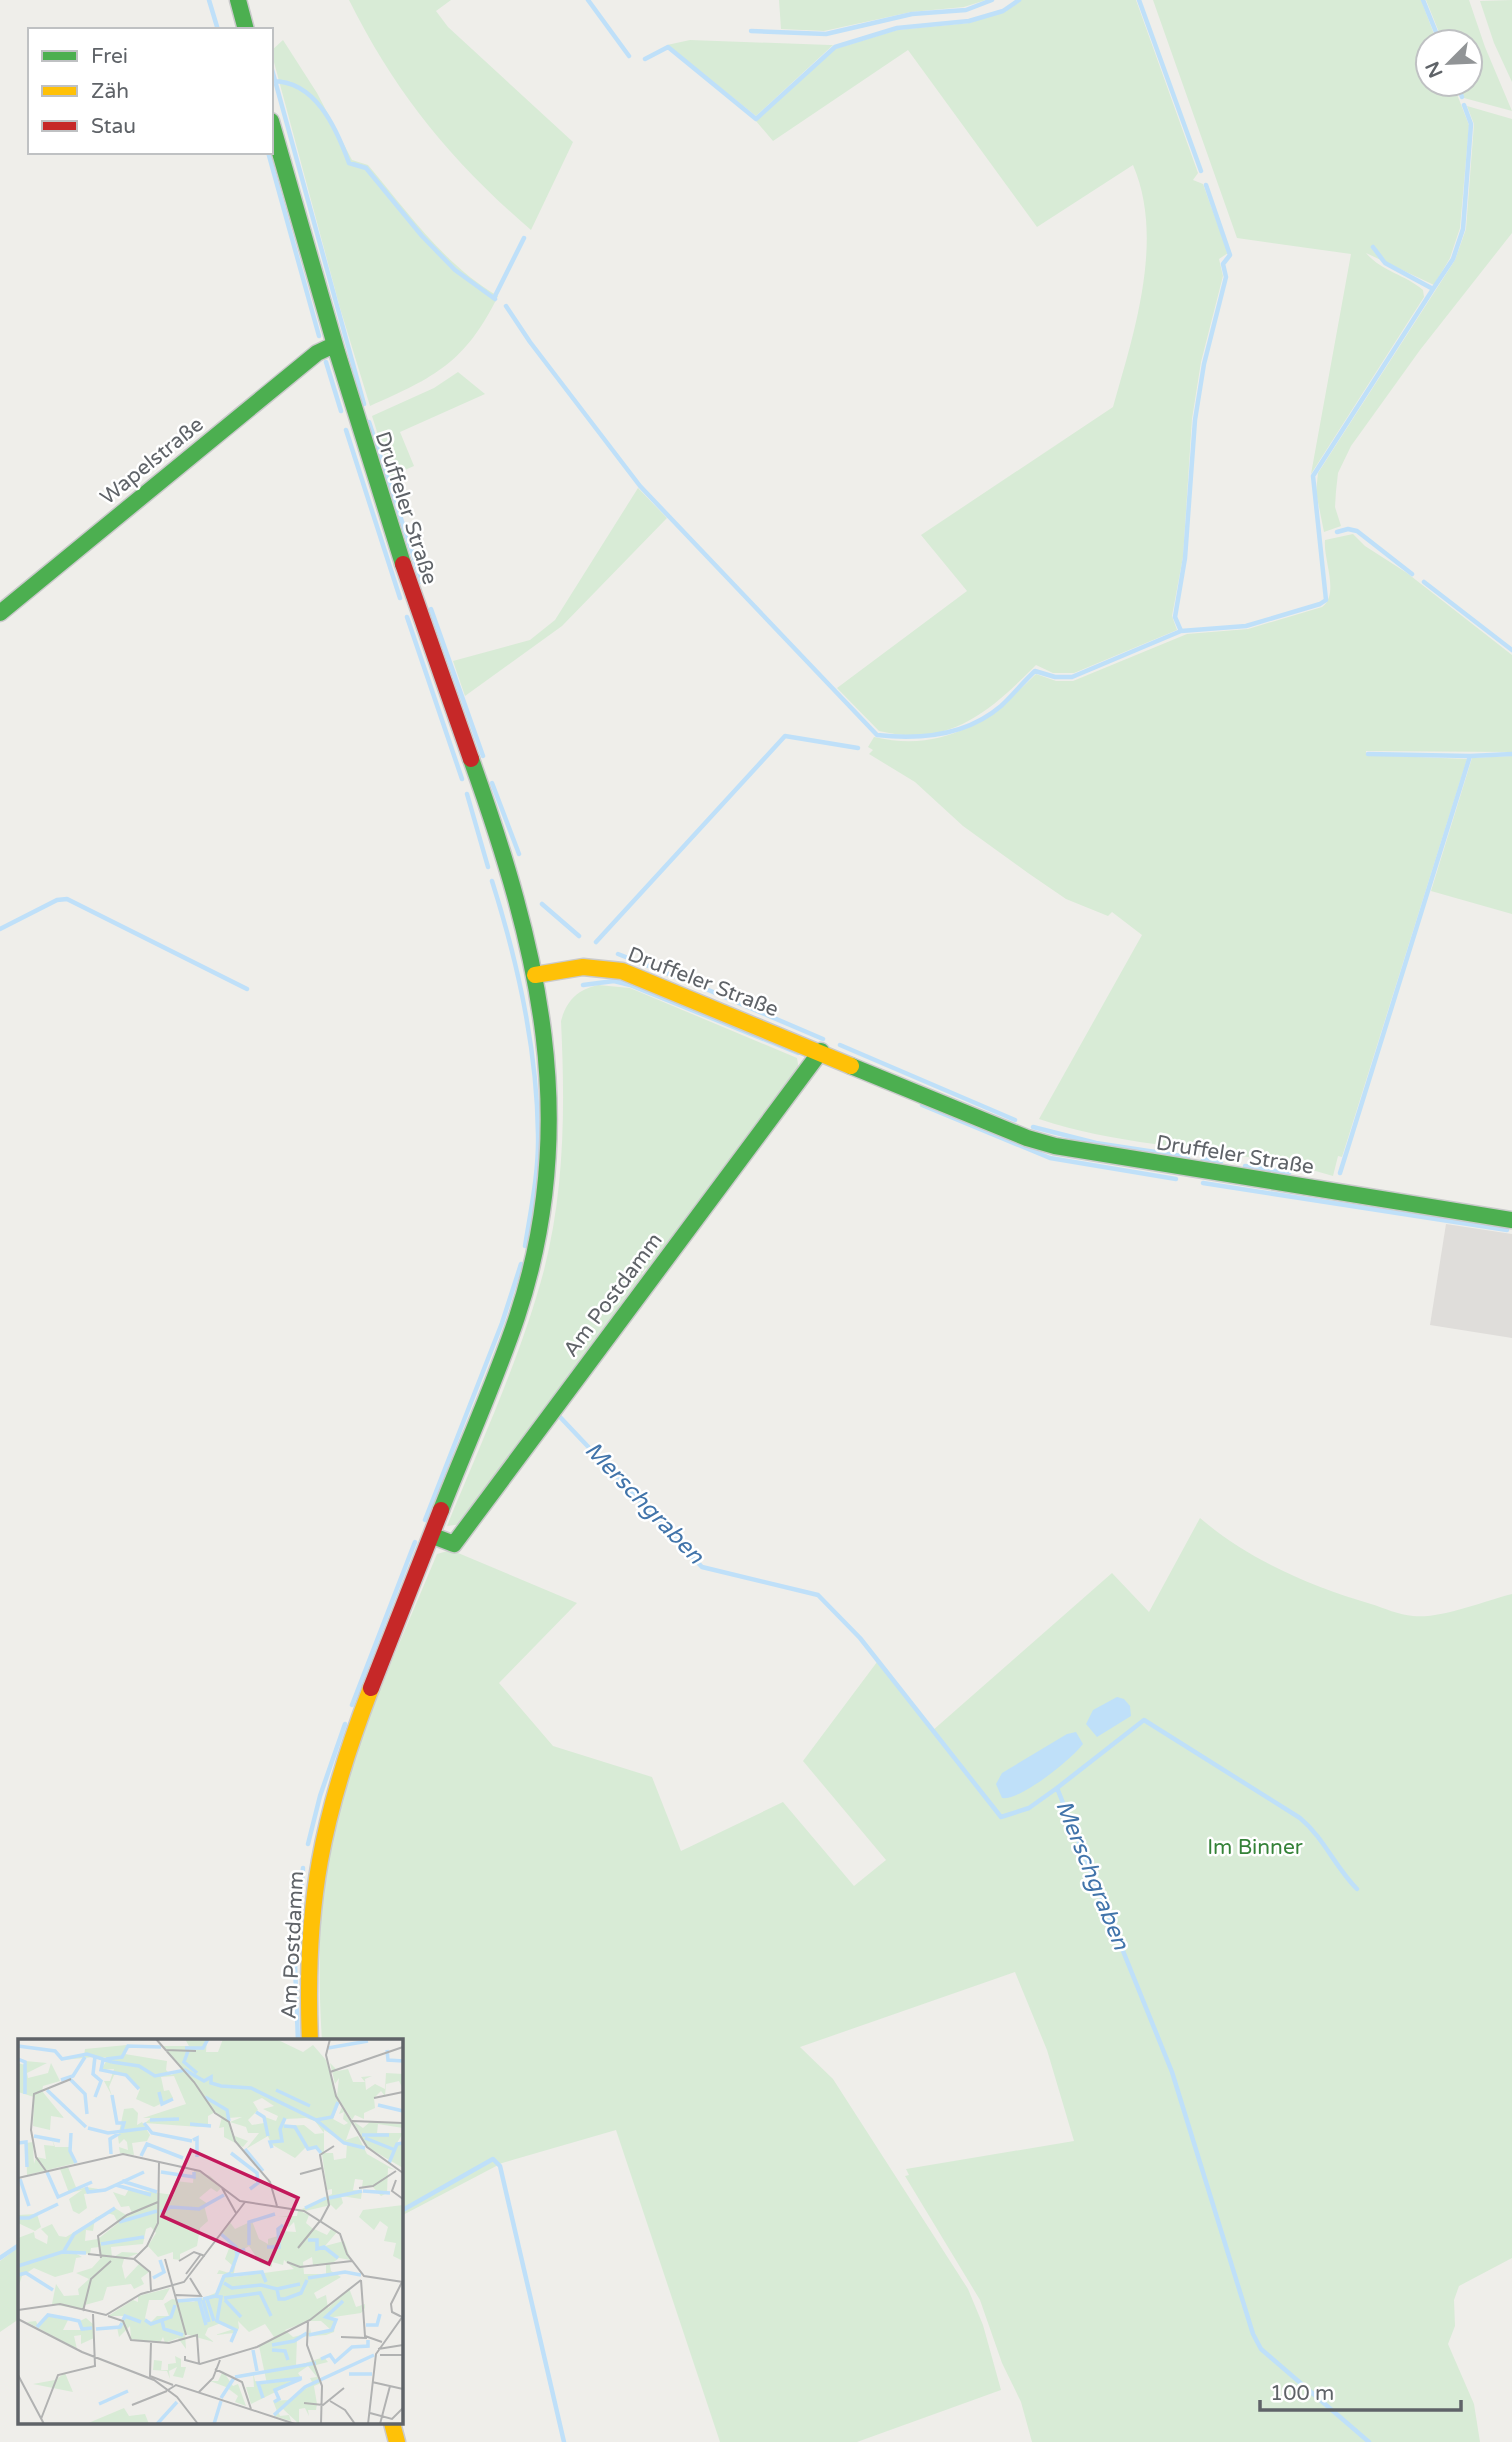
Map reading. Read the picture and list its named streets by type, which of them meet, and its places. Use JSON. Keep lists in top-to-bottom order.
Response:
{
  "streets": {
    "street": ["Wapelstraße", "Druffeler Straße", "Am Postdamm"]
  },
  "crossings": [
    ["Wapelstraße", "Druffeler Straße"],
    ["Druffeler Straße", "Am Postdamm"]
  ],
  "water": ["Merschgraben"],
  "parks": ["Im Binner"],
  "legend": ["Frei", "Zäh", "Stau"],
  "scale_bar": "100 m",
  "north": "bottom left"
}
